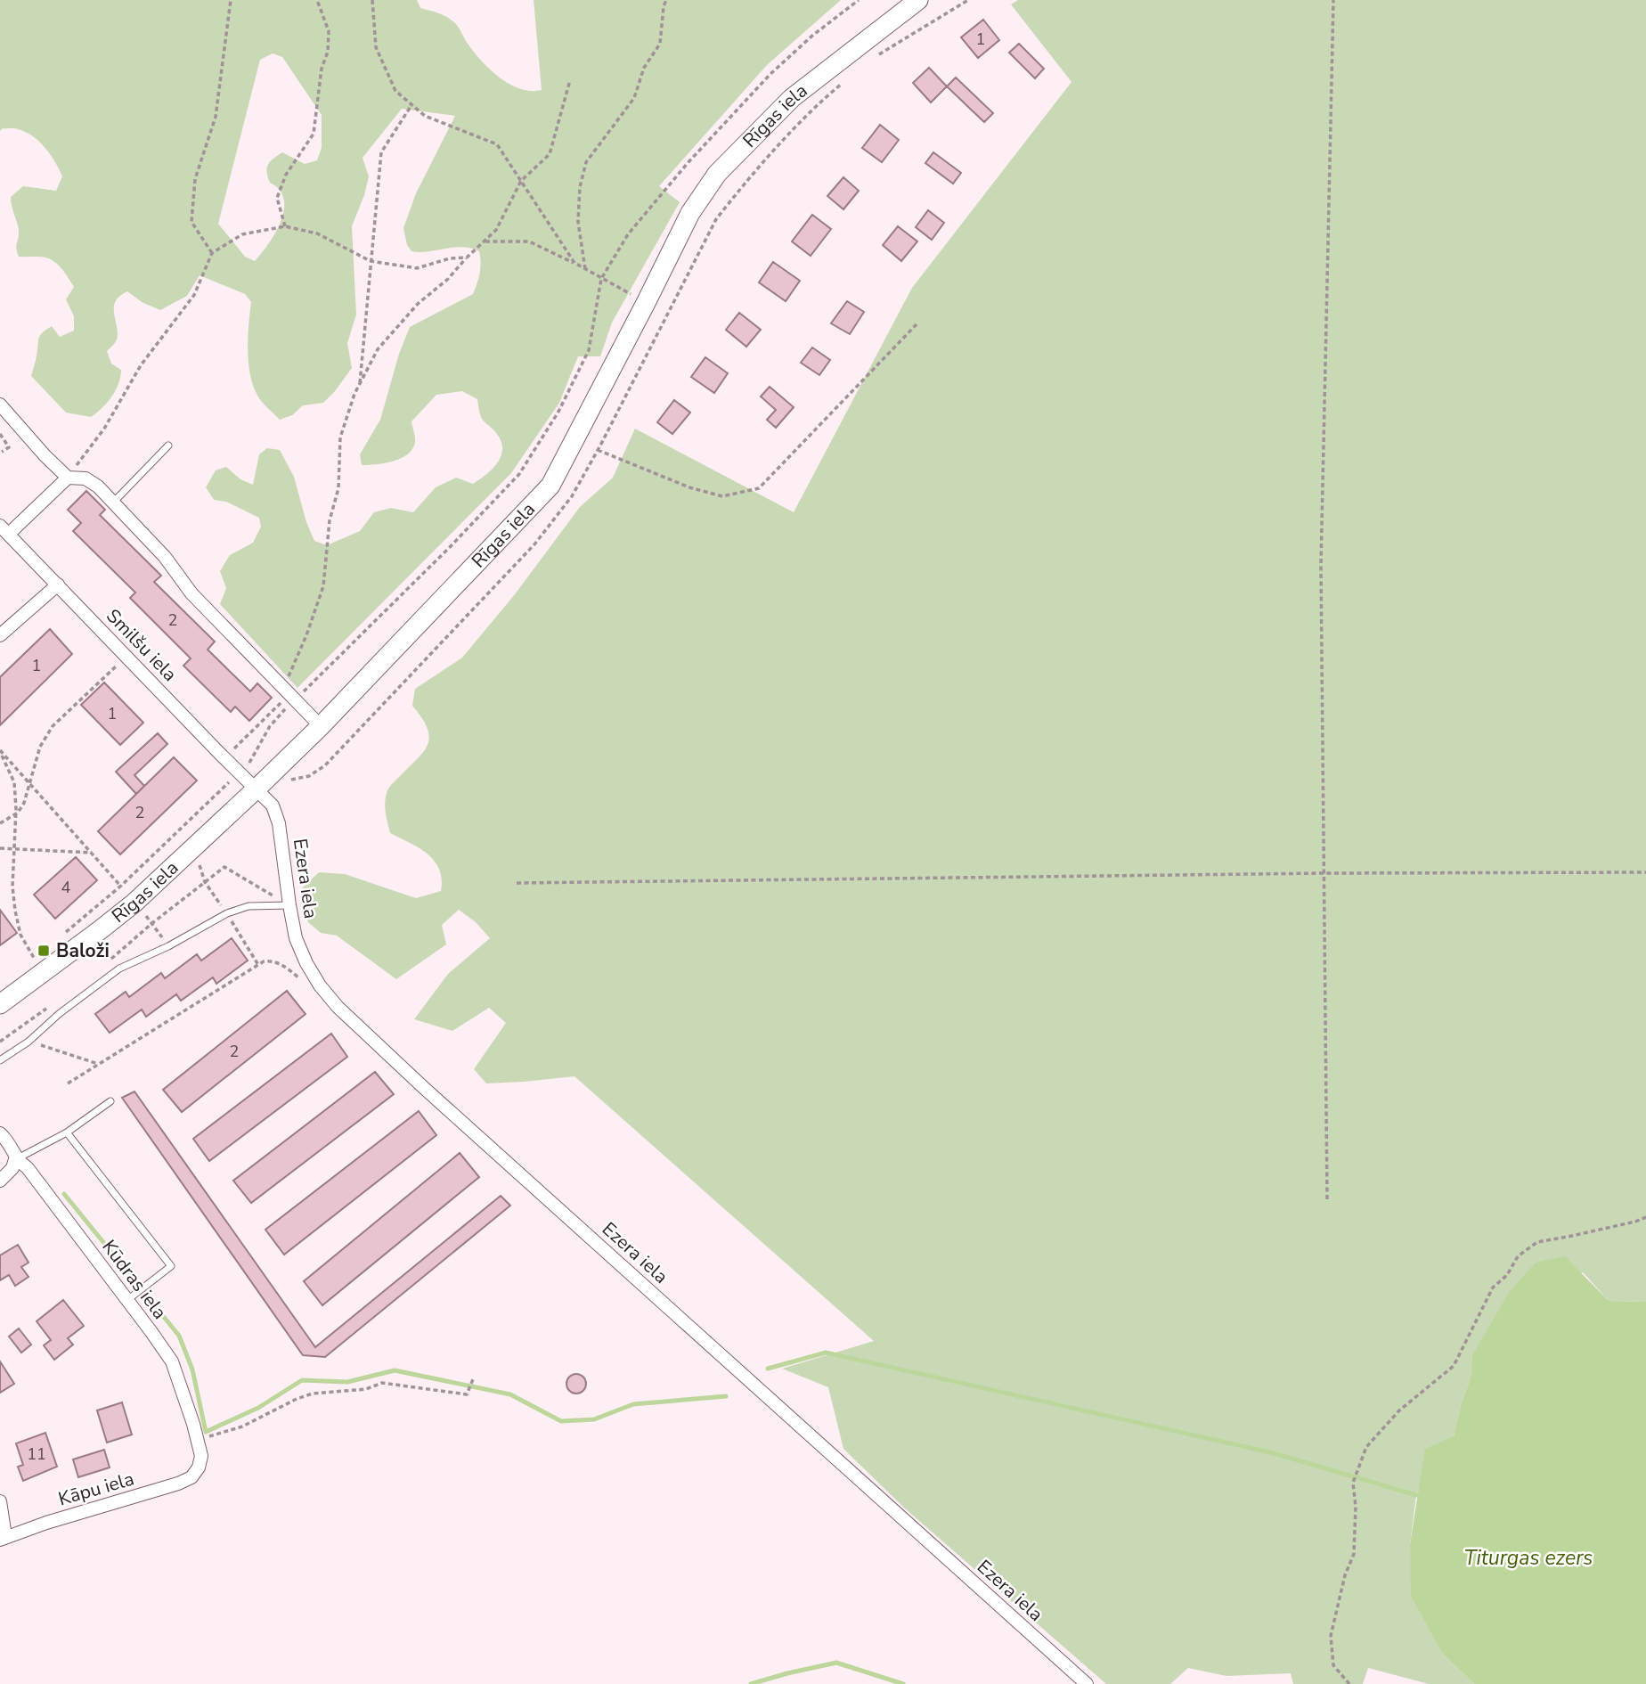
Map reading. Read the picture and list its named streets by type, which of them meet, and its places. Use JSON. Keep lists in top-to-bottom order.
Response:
{
  "streets": {
    "main road": ["Rīgas iela"],
    "street": [
      "Smilšu iela",
      "Ezera iela",
      "Kūdras iela",
      "Kāpu iela"
    ]
  },
  "crossings": [
    ["Rīgas iela", "Smilšu iela"],
    ["Rīgas iela", "Ezera iela"],
    ["Smilšu iela", "Ezera iela"],
    ["Kūdras iela", "Kāpu iela"]
  ],
  "water": ["Titurgas ezers"],
  "places": {
    "transit": ["Baloži"]
  },
  "house_numbers": [
    "1",
    "2",
    "1",
    "1",
    "2",
    "4",
    "2",
    "11"
  ]
}
